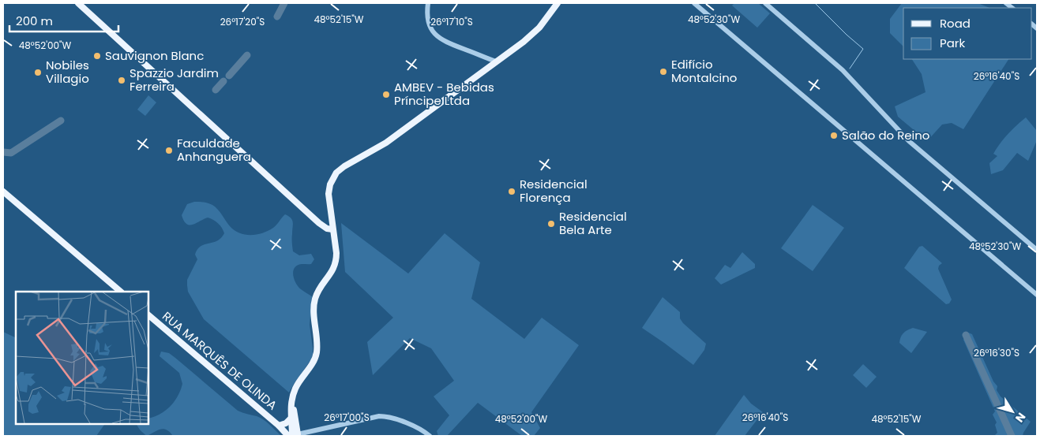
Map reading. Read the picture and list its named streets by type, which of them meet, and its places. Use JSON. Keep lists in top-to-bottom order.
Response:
{
  "streets": {
    "main road": ["RUA MARQUÊS DE OLINDA"]
  },
  "places": [
    "Sauvignon Blanc",
    "Edifício Montalcino",
    "Nobiles Villagio",
    "Spazzio Jardim Ferreira",
    "AMBEV - Bebidas Príncipe Ltda",
    "Salão do Reino",
    "Faculdade Anhanguera",
    "Residencial Florença",
    "Residencial Bela Arte"
  ],
  "legend": ["Road", "Park"],
  "scale_bar": "200 m",
  "north": "bottom right",
  "coordinates": [
    "48°52'15\"W",
    "48°52'30\"W",
    "26°17'20\"S",
    "26°17'10\"S",
    "48°52'00\"W",
    "26°16'40\"S",
    "26°16'30\"S",
    "26°17'00\"S"
  ]
}
